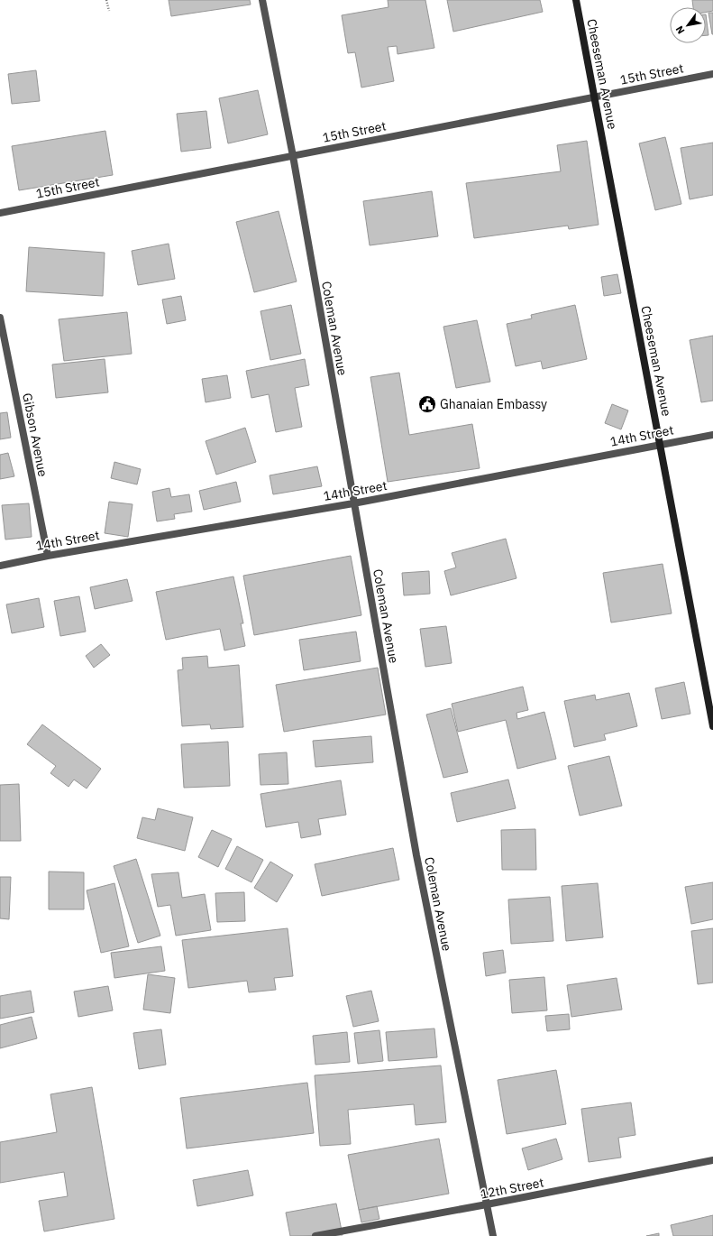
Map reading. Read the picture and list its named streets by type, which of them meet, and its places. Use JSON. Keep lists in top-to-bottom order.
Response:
{
  "streets": {
    "street": [
      "Cheeseman Avenue",
      "15th Street",
      "Coleman Avenue",
      "Gibson Avenue",
      "14th Street",
      "12th Street"
    ]
  },
  "crossings": [
    ["Cheeseman Avenue", "15th Street"],
    ["Cheeseman Avenue", "14th Street"],
    ["15th Street", "Coleman Avenue"],
    ["Coleman Avenue", "14th Street"],
    ["Coleman Avenue", "12th Street"],
    ["Gibson Avenue", "14th Street"]
  ],
  "places": {
    "public building": ["Ghanaian Embassy"]
  },
  "north": "bottom left"
}
